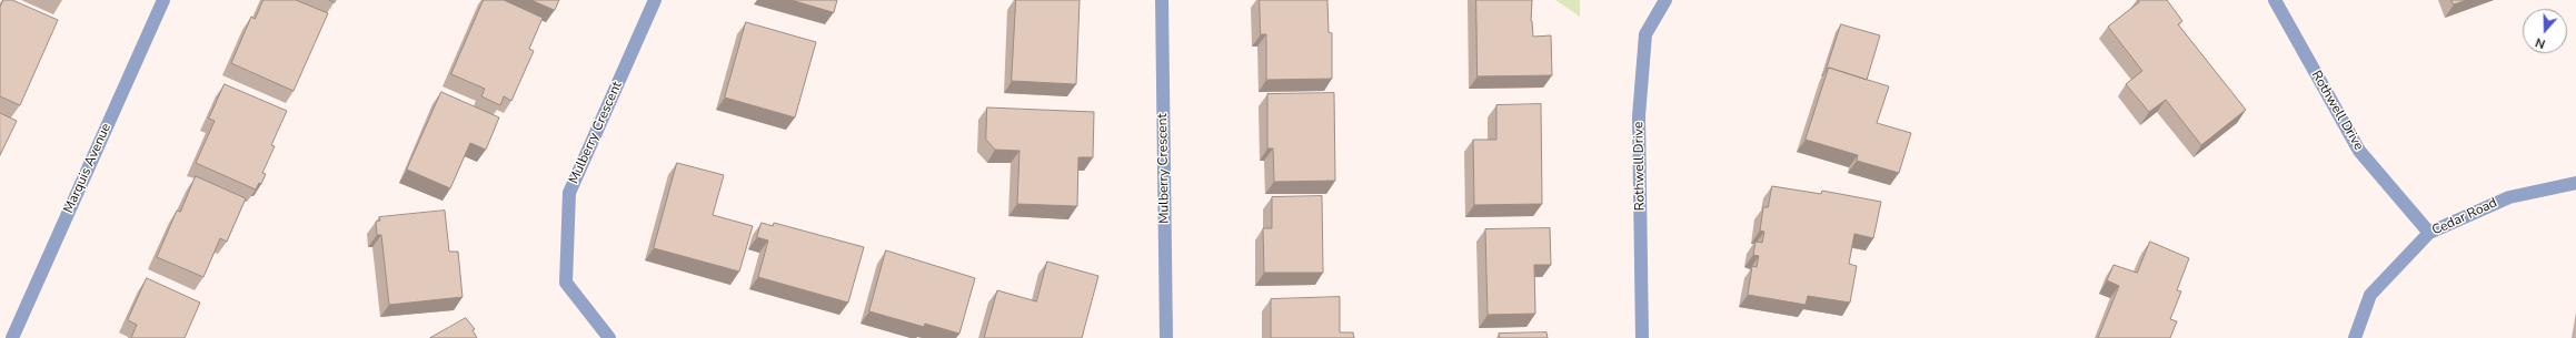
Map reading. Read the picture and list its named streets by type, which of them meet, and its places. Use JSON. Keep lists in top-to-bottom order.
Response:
{
  "streets": {
    "street": [
      "Rothwell Drive",
      "Mulberry Crescent",
      "Marquis Avenue",
      "Cedar Road"
    ]
  },
  "crossings": [
    ["Rothwell Drive", "Cedar Road"]
  ],
  "north": "bottom"
}
